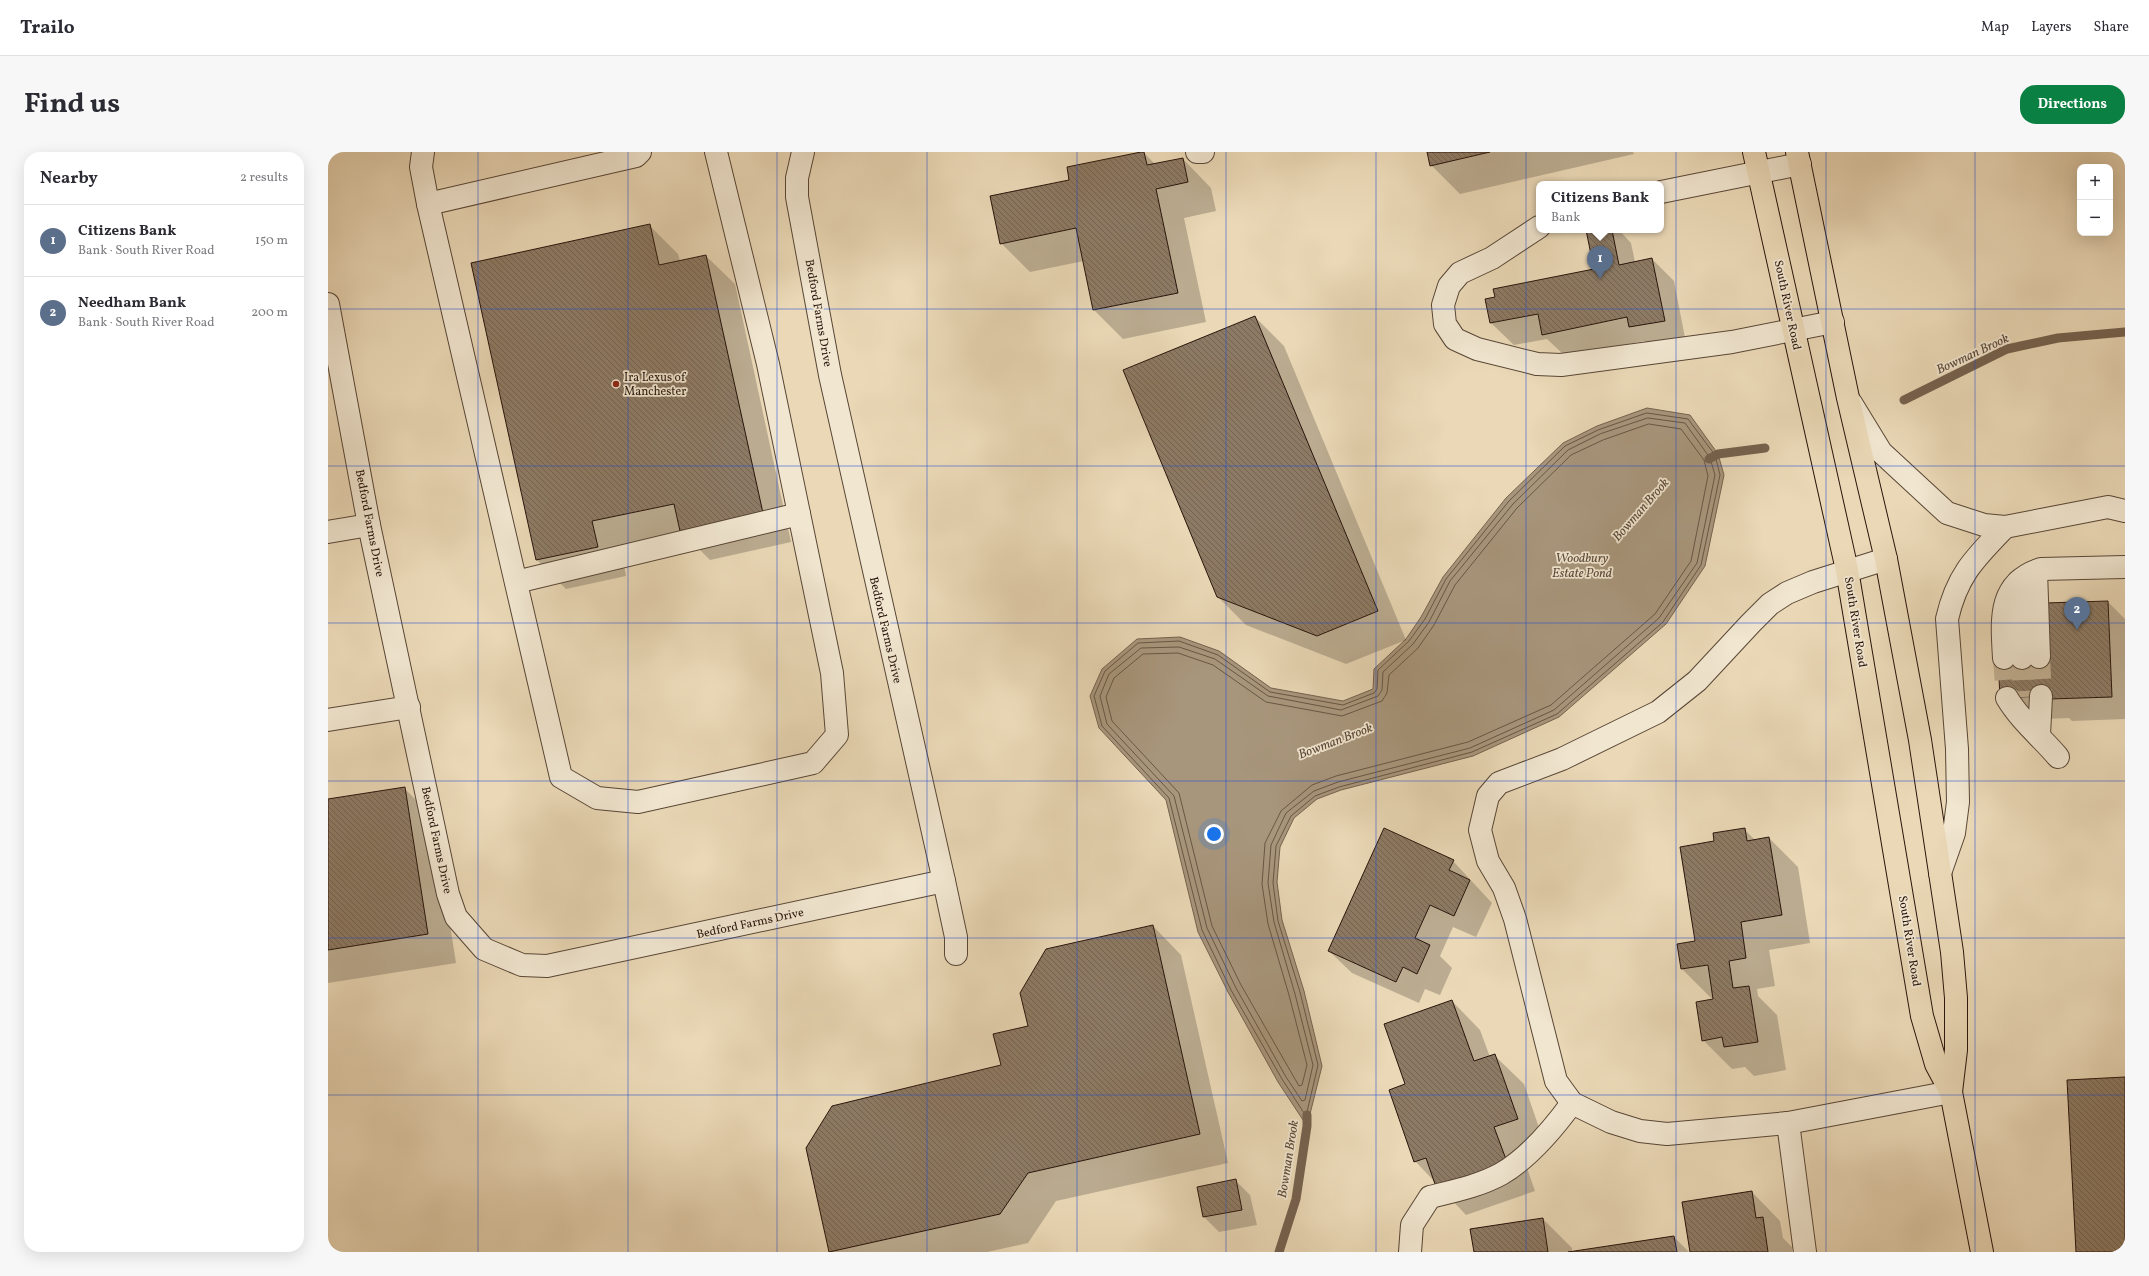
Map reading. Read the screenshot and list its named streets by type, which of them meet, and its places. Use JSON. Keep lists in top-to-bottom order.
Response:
{
  "streets": {
    "main road": ["South River Road"],
    "street": ["Bedford Farms Drive"]
  },
  "water": ["Bowman Brook", "Woodbury Estate Pond"],
  "places": ["Ira Lexus of Manchester"],
  "page": {
    "header": "Trailo",
    "nav": ["Map", "Layers", "Share"],
    "title": "Find us",
    "buttons": "Directions",
    "heading": ["Nearby", "2 results"],
    "map_buttons": ["+", "−"],
    "popup": ["Citizens Bank", "Bank"],
    "list": [
      {
        "mark": "1",
        "name": "Citizens Bank",
        "note": "Bank · South River Road",
        "value": "150 m"
      },
      {
        "mark": "2",
        "name": "Needham Bank",
        "note": "Bank · South River Road",
        "value": "200 m"
      }
    ],
    "pins": ["1", "2"]
  }
}
